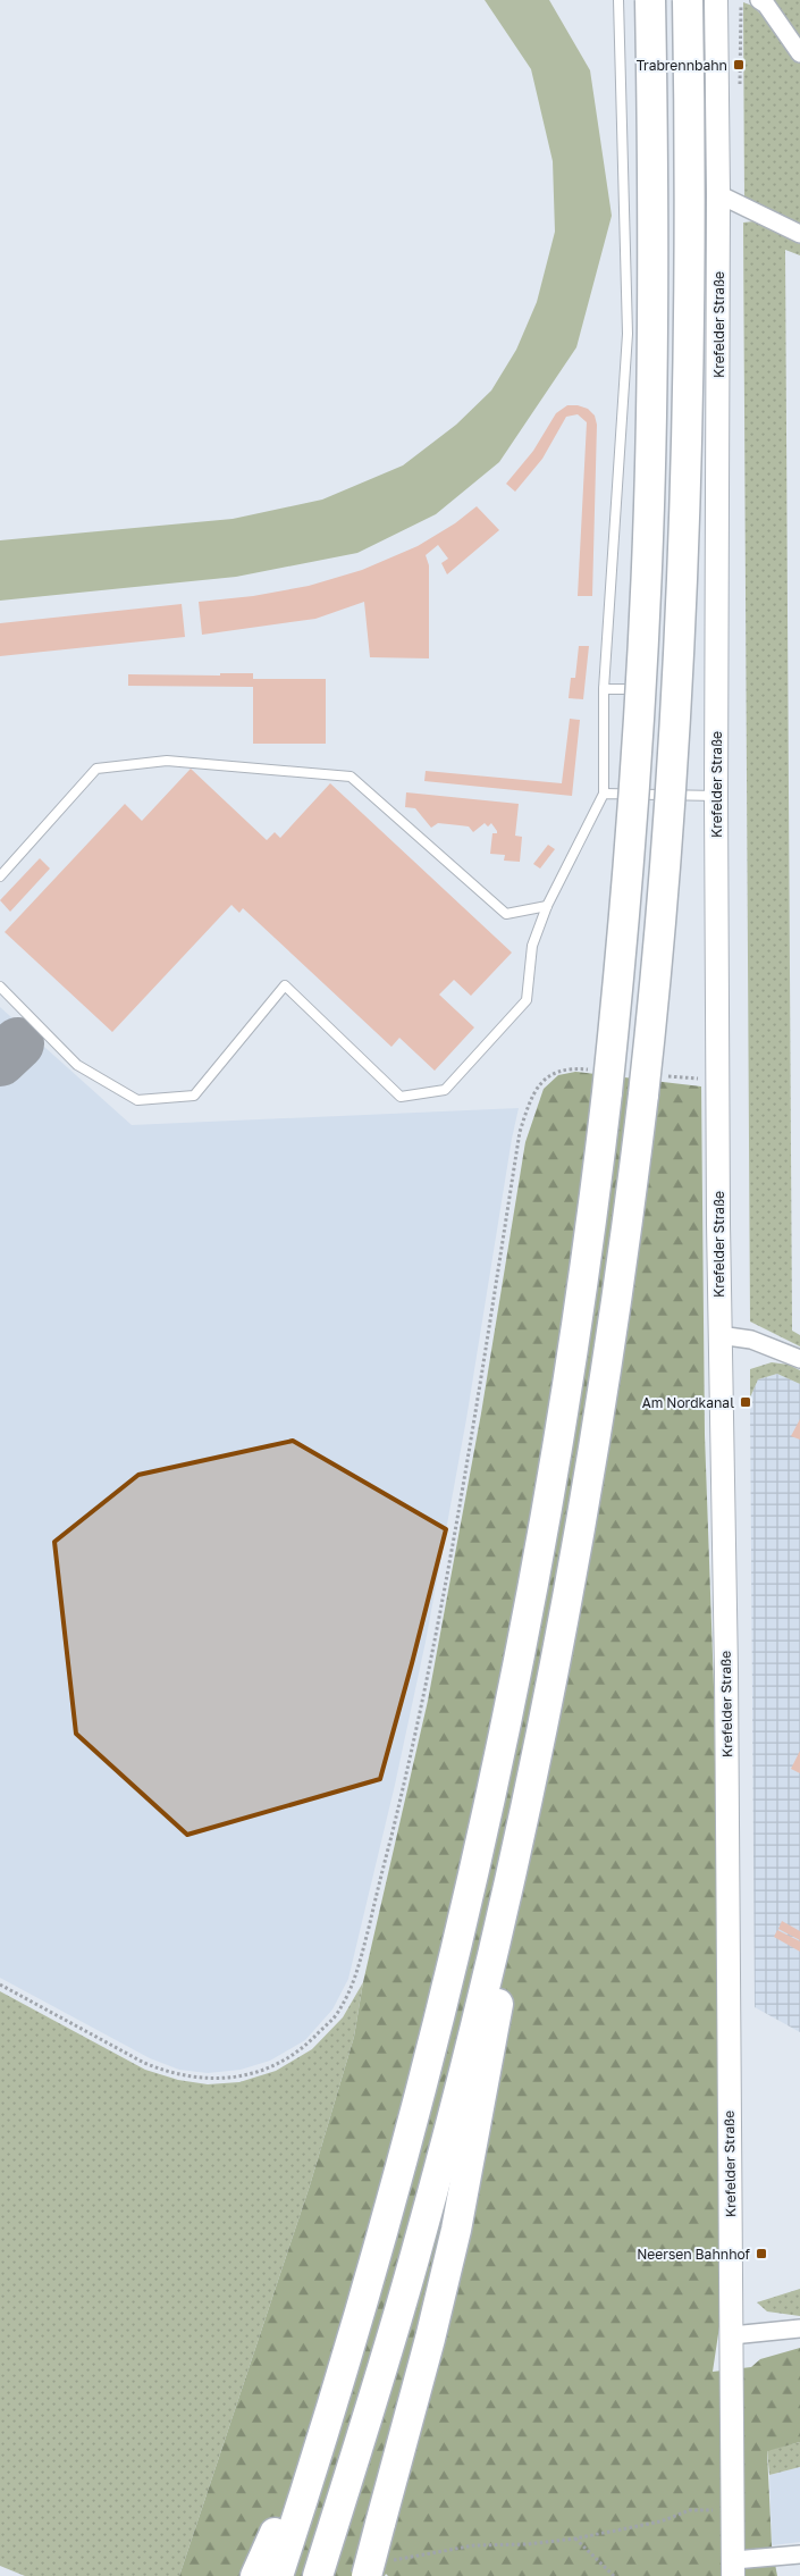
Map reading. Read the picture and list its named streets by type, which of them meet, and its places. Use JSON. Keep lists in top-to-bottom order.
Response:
{
  "streets": {
    "street": ["Krefelder Straße"]
  },
  "places": {
    "transit": ["Trabrennbahn", "Am Nordkanal", "Neersen Bahnhof"]
  }
}
